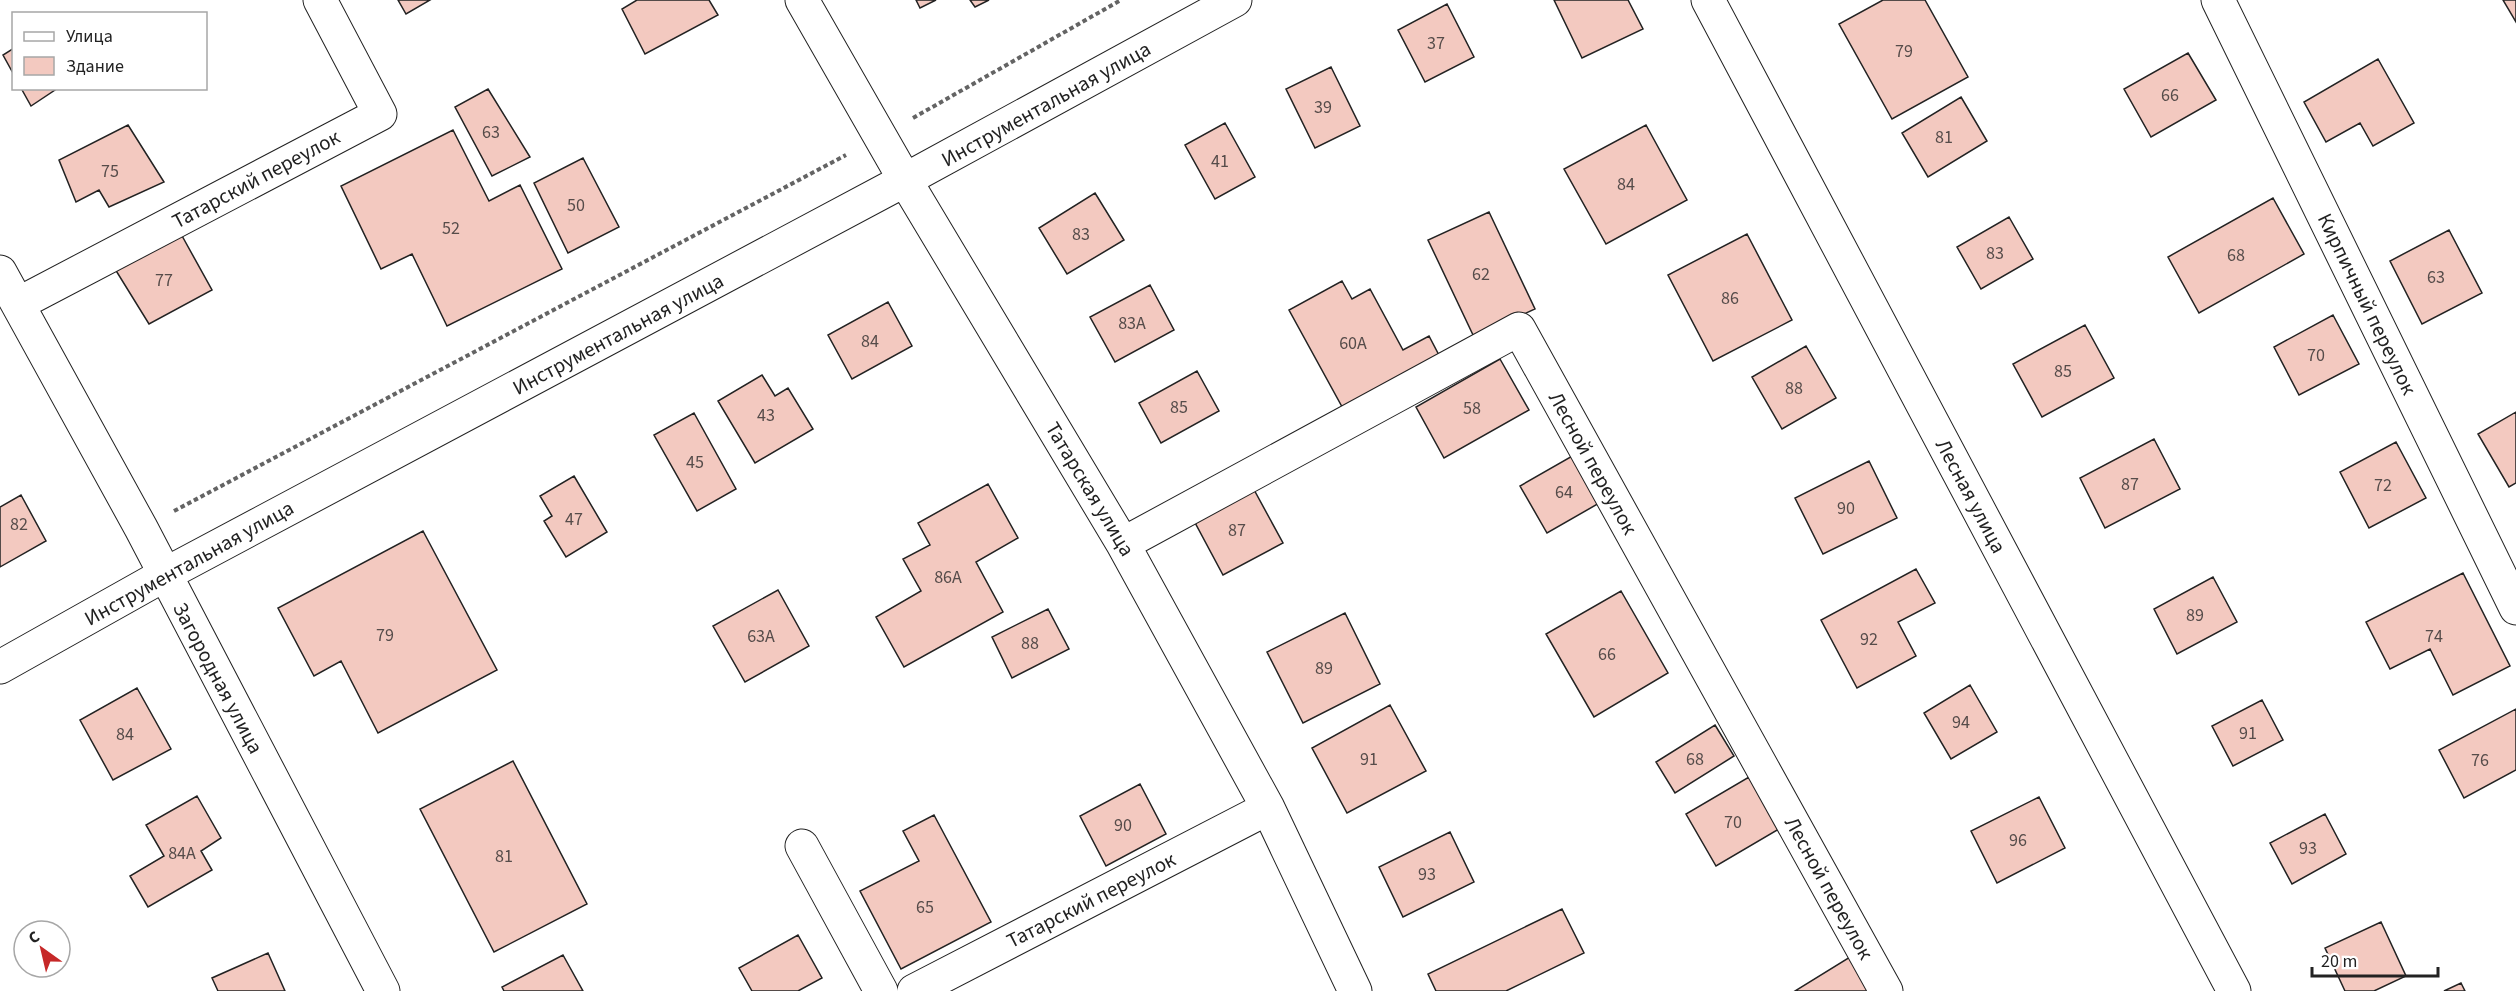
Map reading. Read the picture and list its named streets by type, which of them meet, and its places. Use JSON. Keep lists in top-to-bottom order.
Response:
{
  "streets": {
    "street": [
      "Инструментальная улица",
      "Татарский переулок",
      "Кирпичный переулок",
      "Лесной переулок",
      "Татарская улица",
      "Лесная улица",
      "Загородная улица"
    ]
  },
  "crossings": [
    ["Инструментальная улица", "Татарская улица"],
    ["Инструментальная улица", "Загородная улица"],
    ["Татарский переулок", "Татарская улица"],
    ["Татарский переулок", "Загородная улица"],
    ["Лесной переулок", "Татарская улица"]
  ],
  "house_numbers": [
    "37",
    "79",
    "66",
    "39",
    "63",
    "81",
    "41",
    "75",
    "84",
    "50",
    "52",
    "83",
    "83",
    "68",
    "62",
    "63",
    "77",
    "86",
    "83А",
    "84",
    "60А",
    "70",
    "85",
    "88",
    "85",
    "58",
    "43",
    "45",
    "87",
    "72",
    "64",
    "90",
    "47",
    "82",
    "87",
    "86А",
    "89",
    "79",
    "63А",
    "74",
    "92",
    "88",
    "66",
    "89",
    "94",
    "91",
    "84",
    "91",
    "68",
    "76",
    "70",
    "90",
    "96",
    "93",
    "84А",
    "81",
    "93",
    "65"
  ],
  "legend": ["Улица", "Здание"],
  "scale_bar": "20 m",
  "north": "top left"
}
